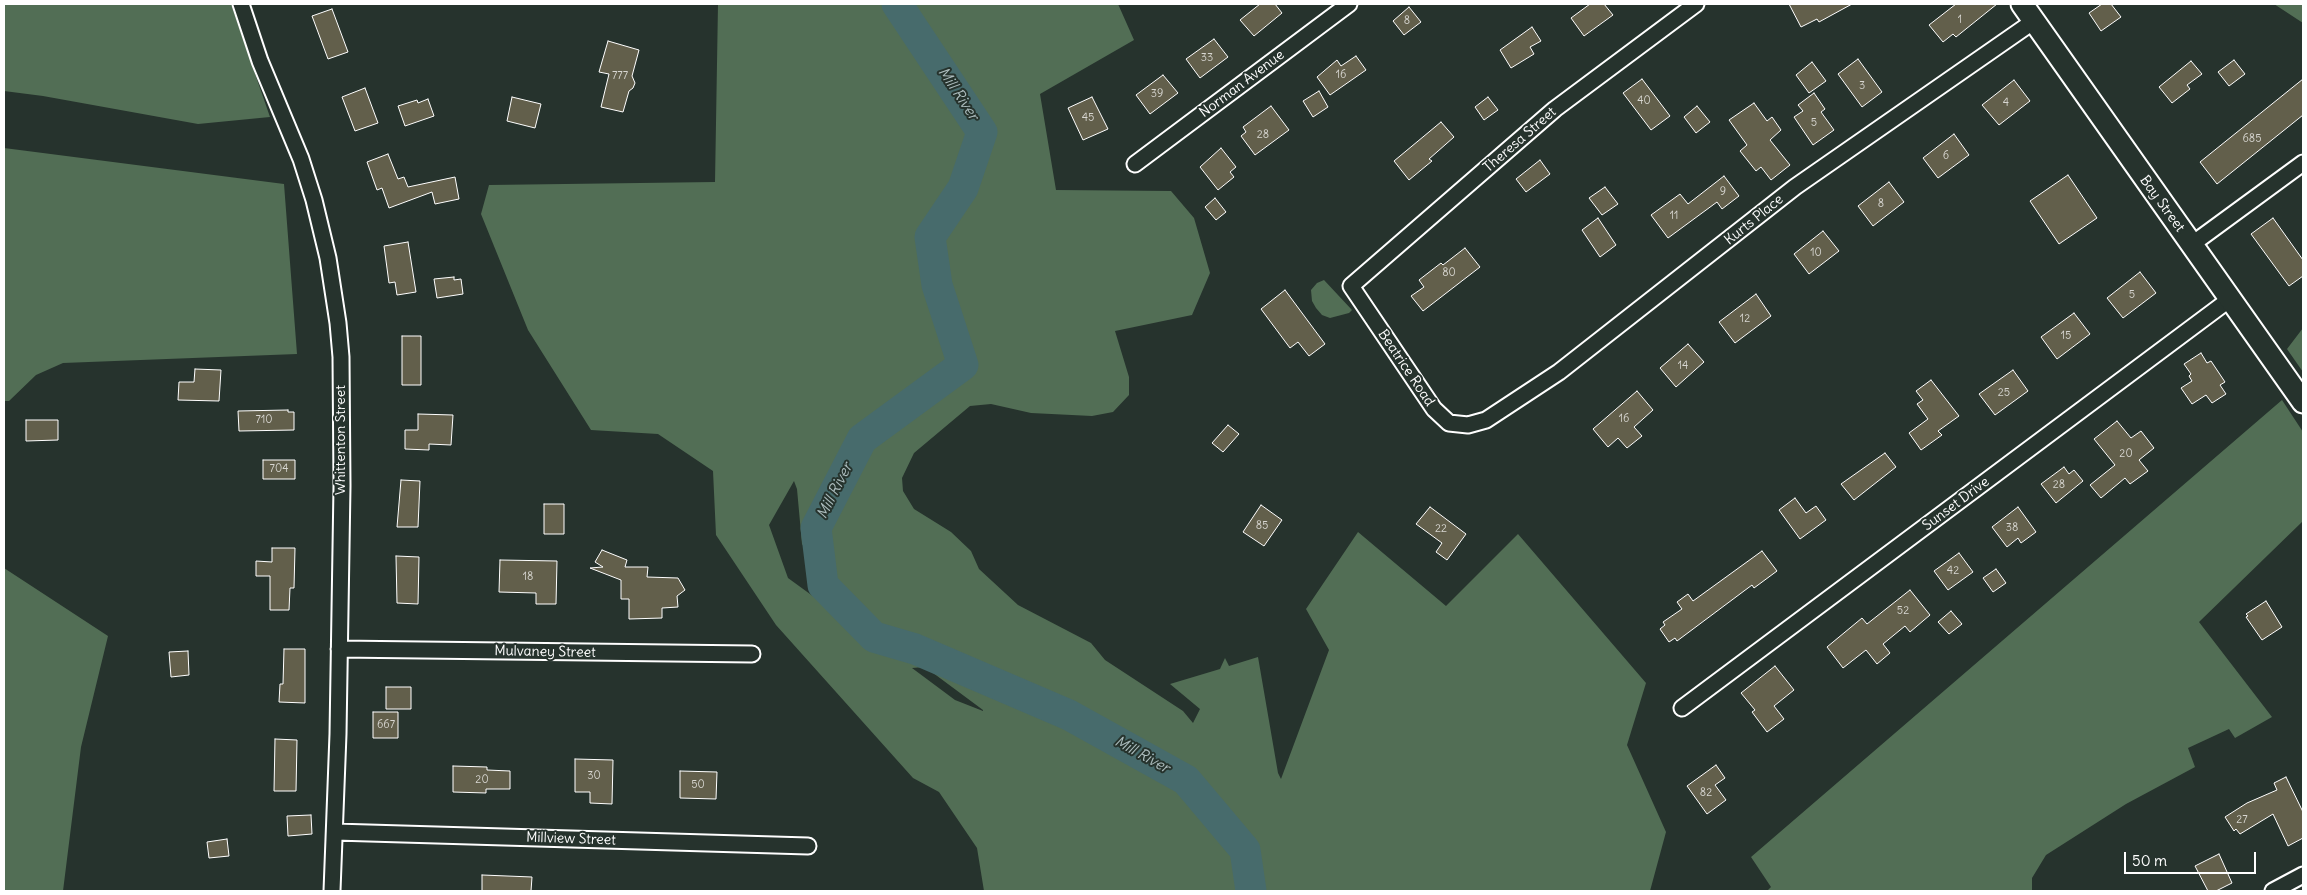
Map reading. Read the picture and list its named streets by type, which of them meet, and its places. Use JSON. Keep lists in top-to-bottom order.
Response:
{
  "streets": {
    "main road": ["Bay Street"],
    "street": [
      "Norman Avenue",
      "Theresa Street",
      "Kurts Place",
      "Beatrice Road",
      "Whittenton Street",
      "Sunset Drive",
      "Mulvaney Street",
      "Millview Street"
    ]
  },
  "crossings": [
    ["Theresa Street", "Beatrice Road"],
    ["Bay Street", "Kurts Place"],
    ["Bay Street", "Sunset Drive"],
    ["Kurts Place", "Beatrice Road"],
    ["Whittenton Street", "Mulvaney Street"],
    ["Whittenton Street", "Millview Street"]
  ],
  "water": ["Mill River"],
  "house_numbers": [
    "1",
    "8",
    "33",
    "16",
    "777",
    "3",
    "39",
    "40",
    "4",
    "45",
    "5",
    "28",
    "685",
    "6",
    "9",
    "8",
    "11",
    "10",
    "80",
    "5",
    "12",
    "15",
    "14",
    "25",
    "16",
    "710",
    "20",
    "704",
    "28",
    "85",
    "38",
    "22",
    "42",
    "18",
    "52",
    "667",
    "30",
    "20",
    "50",
    "82",
    "27"
  ],
  "scale_bar": "50 m"
}
